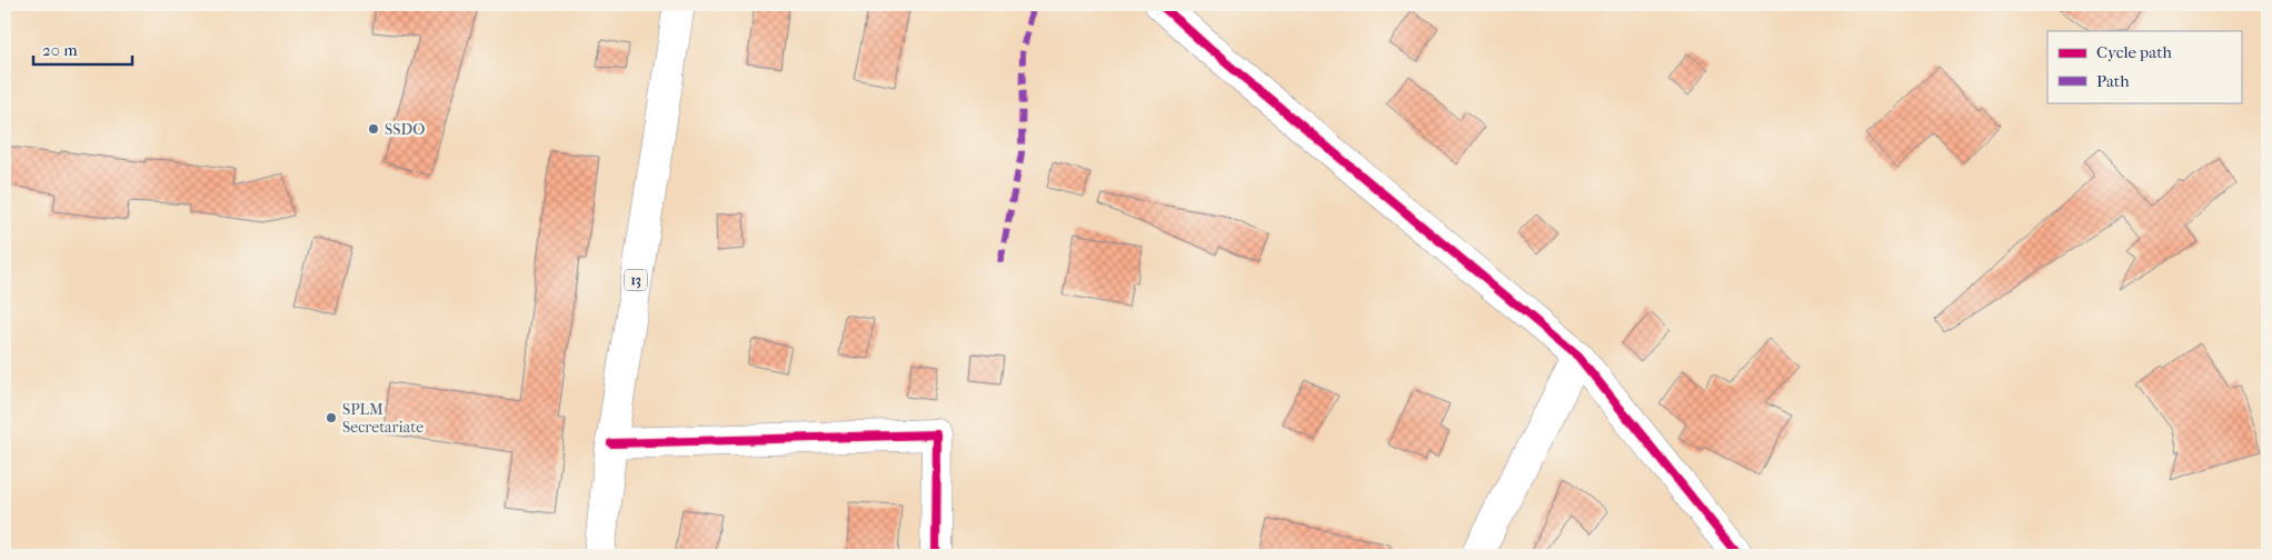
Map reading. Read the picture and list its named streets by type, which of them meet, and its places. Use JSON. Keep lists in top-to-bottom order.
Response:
{
  "streets": {
    "street": ["13"]
  },
  "places": ["SSDO", "SPLM Secretariate"],
  "legend": ["Cycle path", "Path"],
  "scale_bar": "20 m"
}
